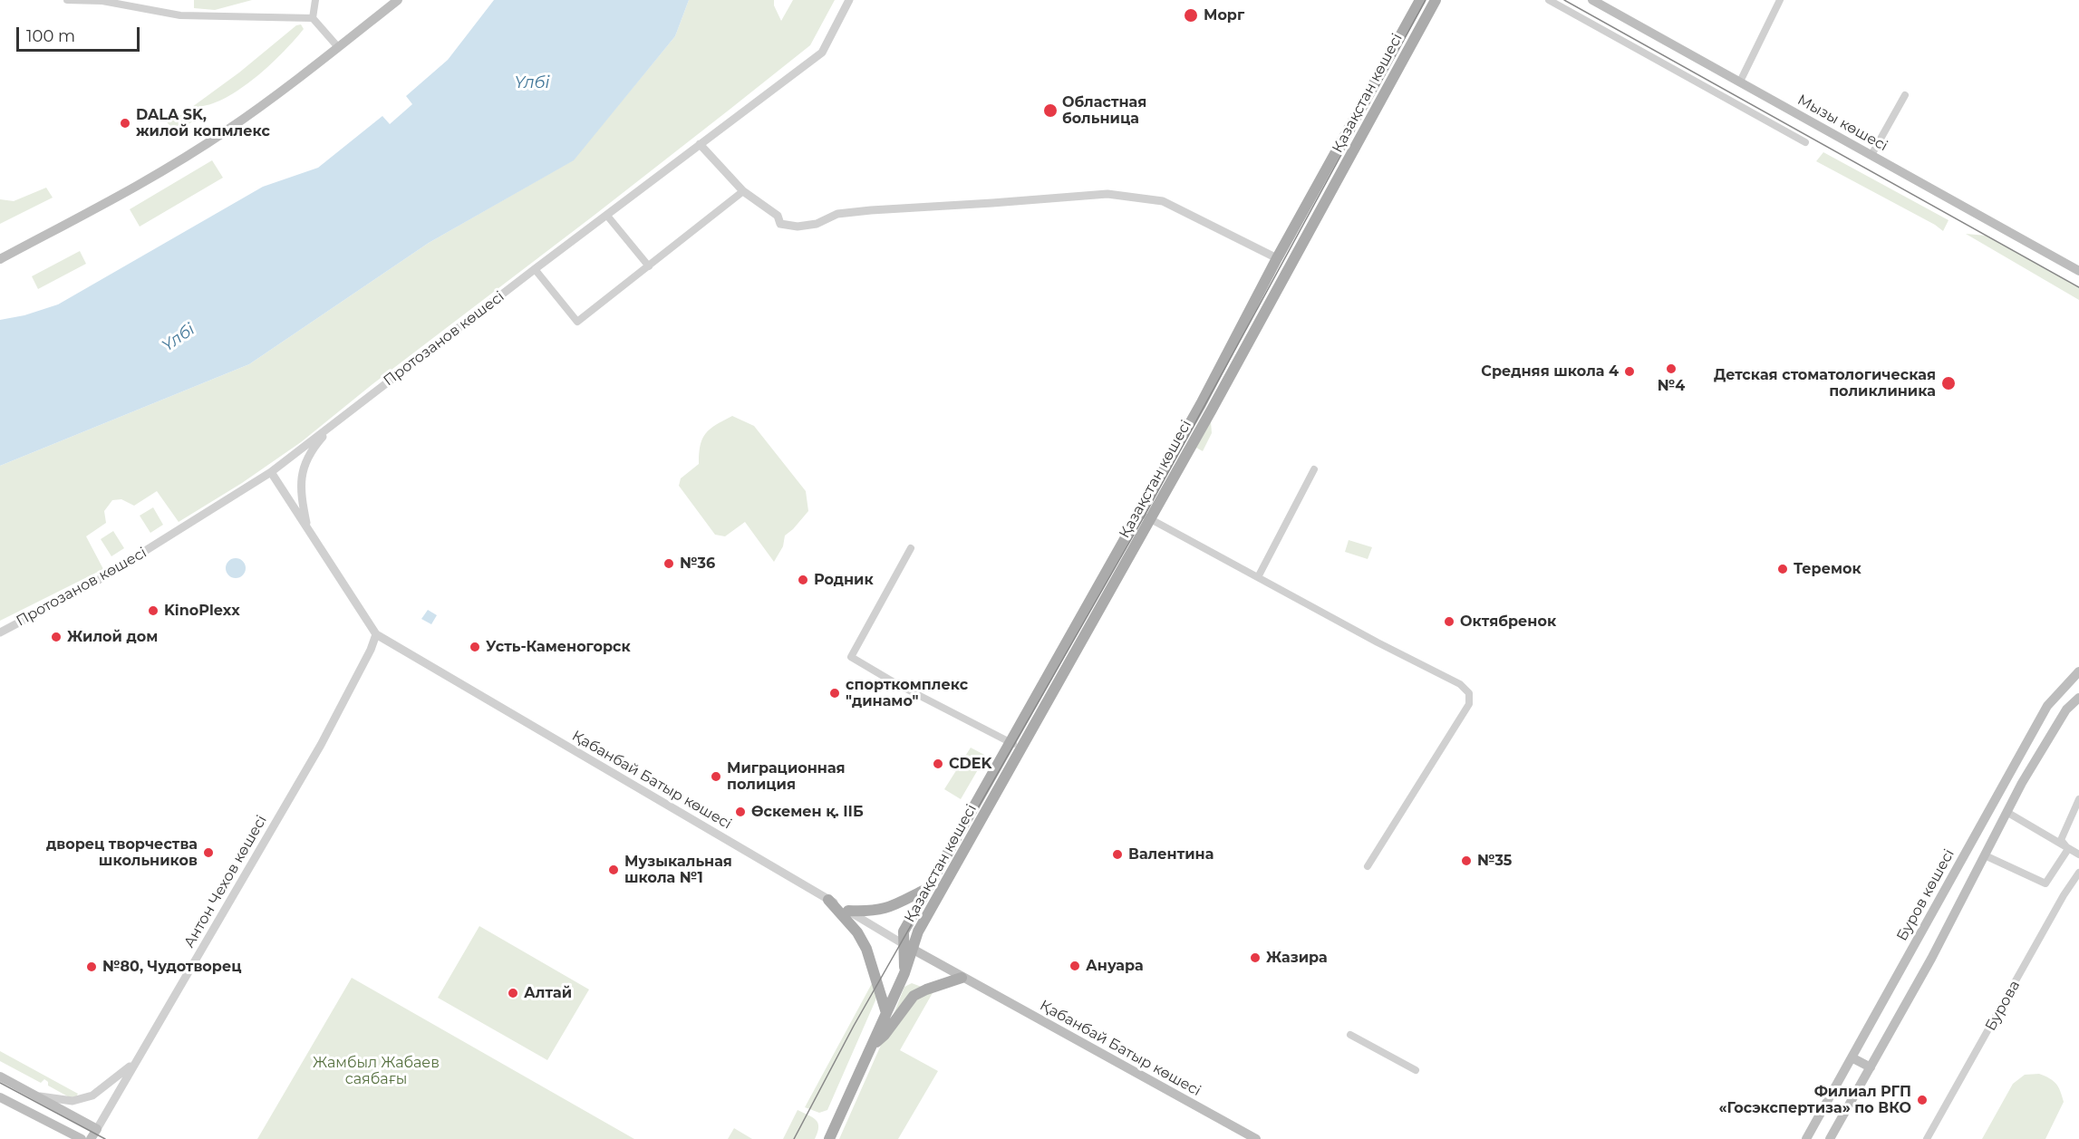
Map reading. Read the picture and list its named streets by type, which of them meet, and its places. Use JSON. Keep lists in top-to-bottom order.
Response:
{
  "streets": {
    "main road": [
      "Қазақстан көшесі",
      "Мызы көшесі",
      "Қабанбай Батыр көшесі",
      "Антон Чехов көшесі",
      "Буров көшесі"
    ],
    "street": ["Протозанов көшесі", "Бурова"]
  },
  "crossings": [
    ["Қазақстан көшесі", "Қабанбай Батыр көшесі"],
    ["Қабанбай Батыр көшесі", "Антон Чехов көшесі"]
  ],
  "water": ["Үлбі"],
  "parks": ["Жамбыл Жабаев саябағы"],
  "places": [
    "Морг",
    "Областная больница",
    "DALA SK, жилой копмлекс",
    "№4",
    "Средняя школа 4",
    "Детская стоматологическая поликлиника",
    "№36",
    "Теремок",
    "Родник",
    "KinoPlexx",
    "Октябренок",
    "Жилой дом",
    "Усть-Каменогорск",
    "спорткомплекс \"динамо\"",
    "CDEK",
    "Миграционная полиция",
    "Өскемен қ. ІІБ",
    "дворец творчества школьников",
    "Валентина",
    "№35",
    "Музыкальная школа №1",
    "Жазира",
    "Ануара",
    "№80, Чудотворец",
    "Алтай",
    "Филиал РГП «Госэкспертиза» по ВКО"
  ],
  "scale_bar": "100 m"
}
